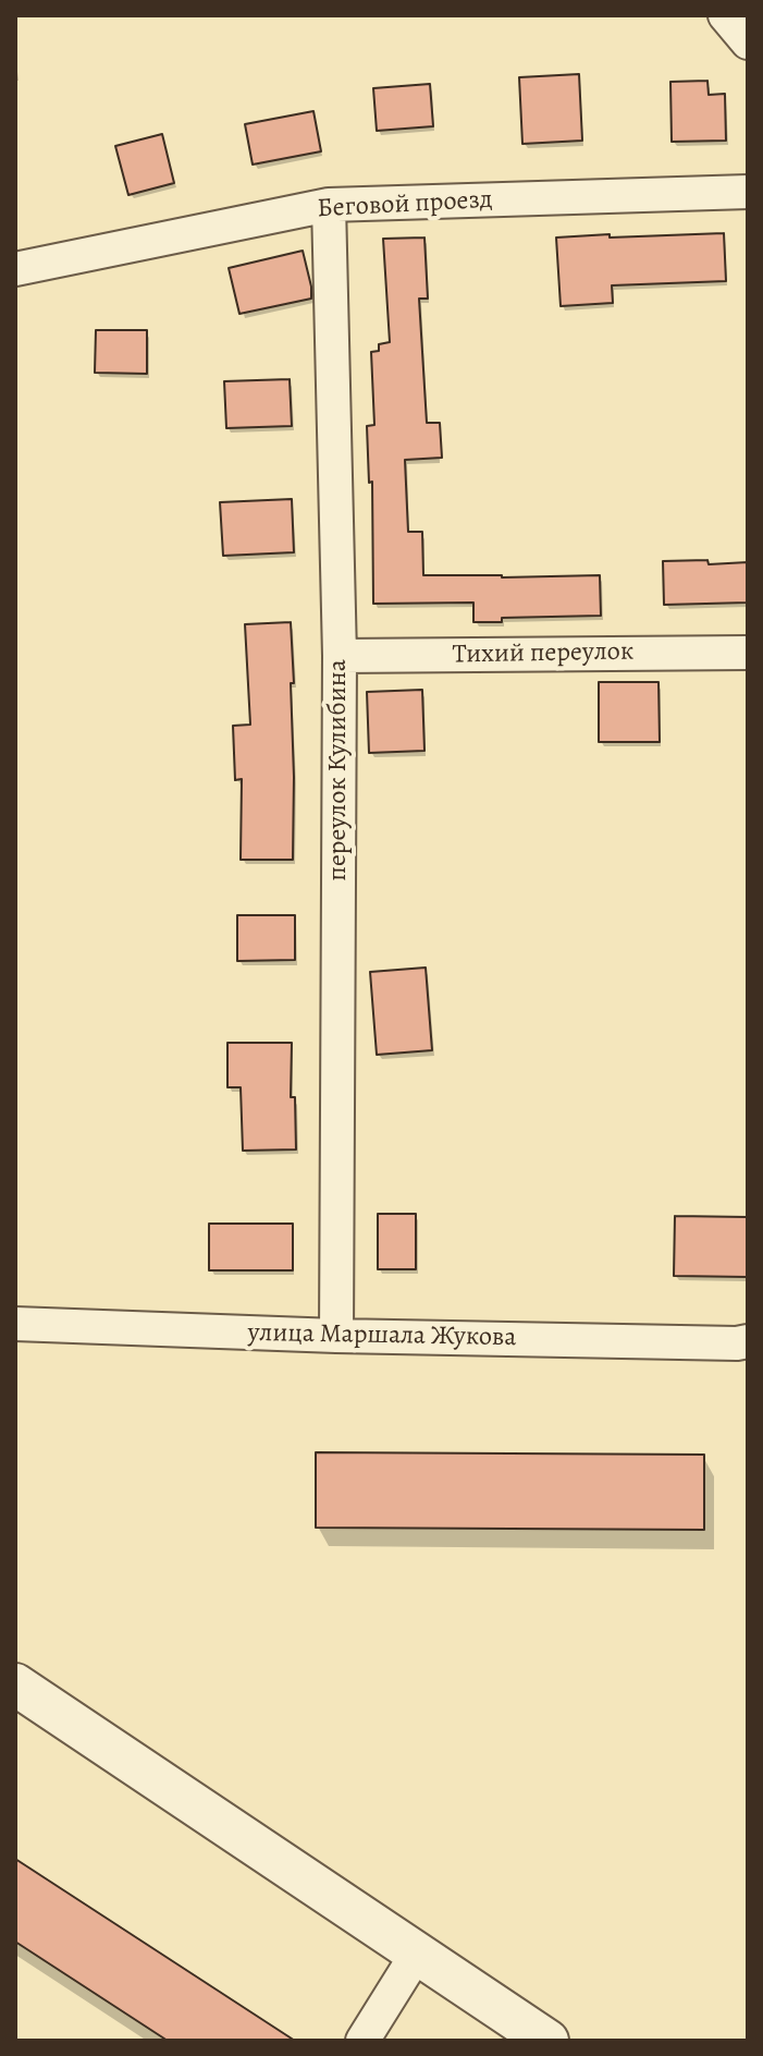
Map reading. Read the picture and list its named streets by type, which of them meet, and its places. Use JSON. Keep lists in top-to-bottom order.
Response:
{
  "streets": {
    "street": [
      "Беговой проезд",
      "Тихий переулок",
      "переулок Кулибина",
      "улица Маршала Жукова"
    ]
  },
  "crossings": [
    ["Беговой проезд", "переулок Кулибина"],
    ["Тихий переулок", "переулок Кулибина"],
    ["переулок Кулибина", "улица Маршала Жукова"]
  ]
}
